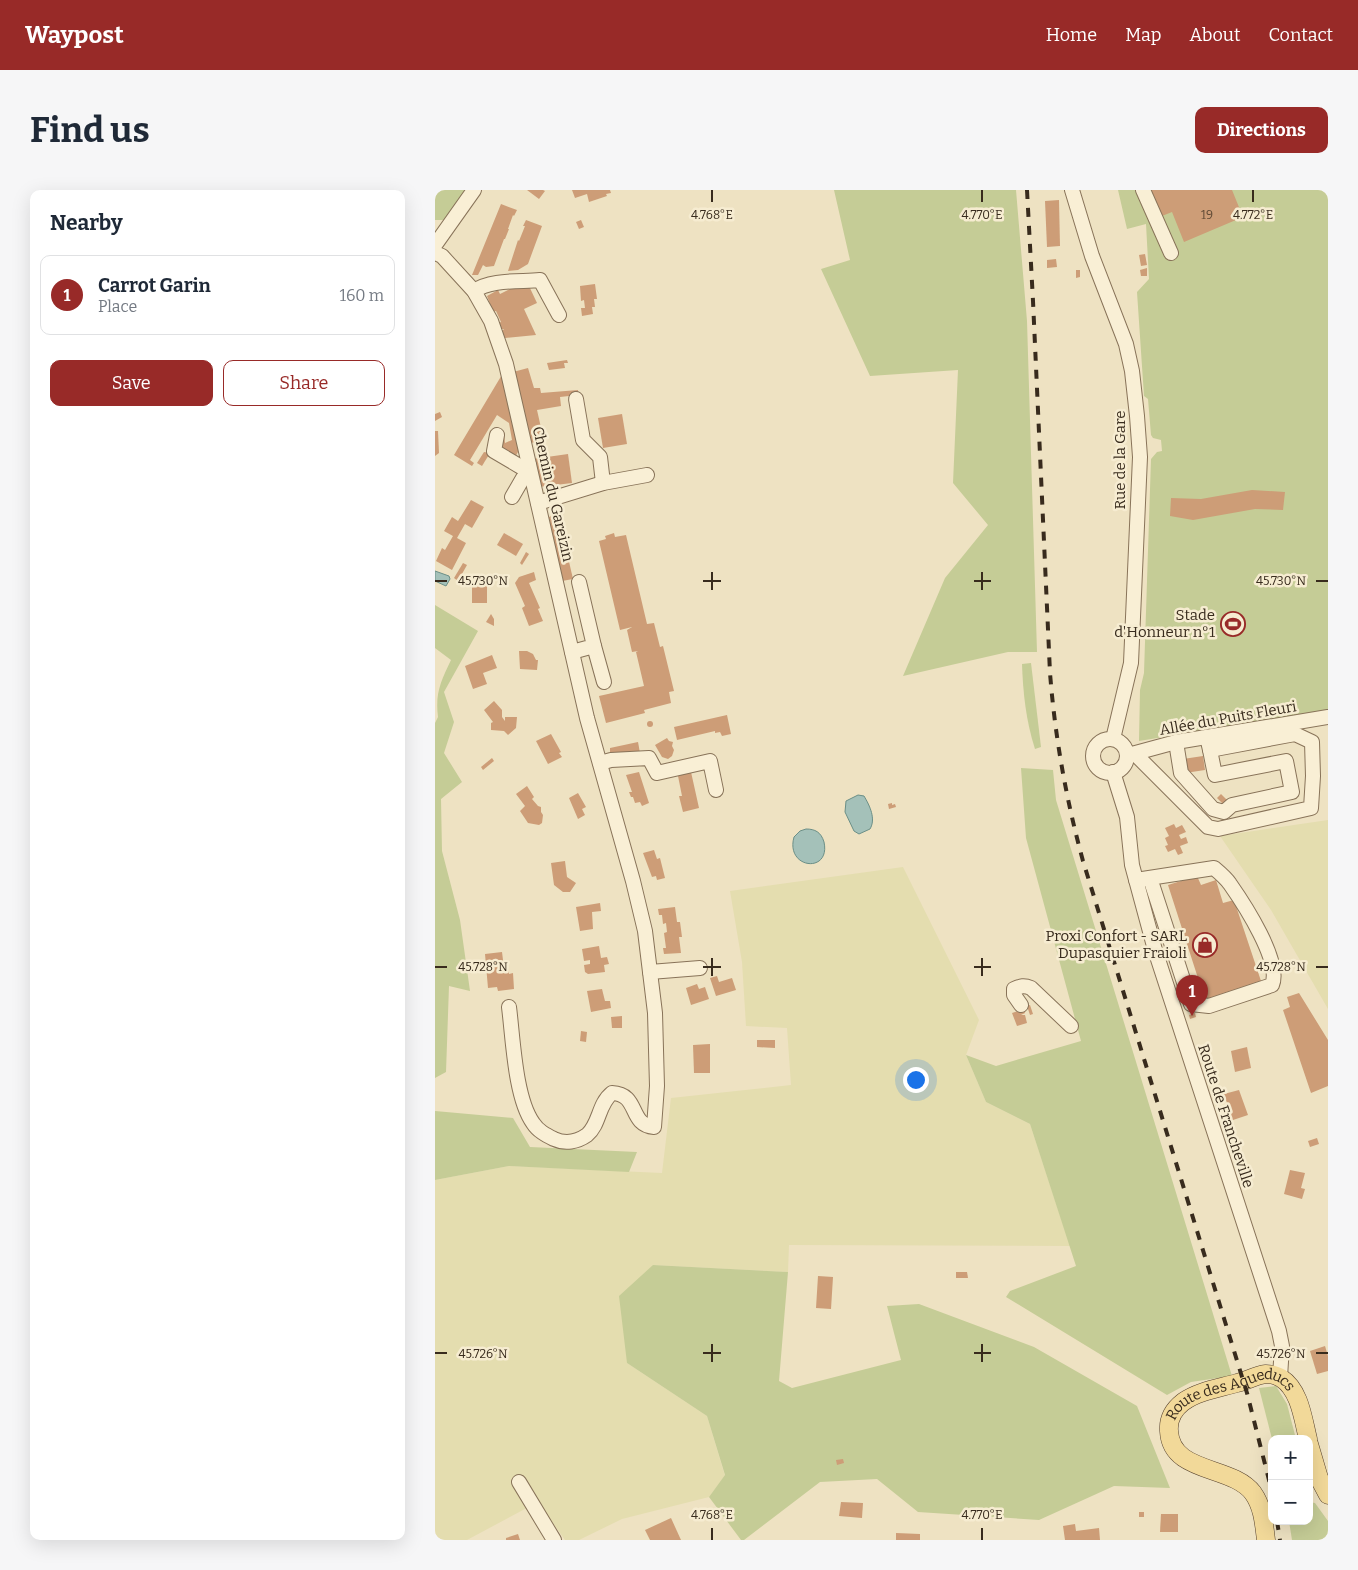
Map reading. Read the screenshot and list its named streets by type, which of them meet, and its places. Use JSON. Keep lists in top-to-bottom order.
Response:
{
  "streets": {
    "main road": ["Route des Aqueducs"],
    "street": [
      "Rue de la Gare",
      "Chemin du Gareizin",
      "Allée du Puits Fleuri",
      "Route de Francheville"
    ]
  },
  "crossings": [
    ["Rue de la Gare", "Allée du Puits Fleuri"],
    ["Rue de la Gare", "Route de Francheville"],
    ["Allée du Puits Fleuri", "Route de Francheville"],
    ["Route de Francheville", "Route des Aqueducs"]
  ],
  "places": {
    "sports": ["Stade d'Honneur n°1"],
    "shop": ["Proxi Confort - SARL Dupasquier Fraioli"]
  },
  "house_numbers": ["19"],
  "page": {
    "header": "Waypost",
    "nav": [
      "Home",
      "Map",
      "About",
      "Contact"
    ],
    "buttons": [
      "Directions",
      ["Save", "Share"]
    ],
    "title": "Find us",
    "heading": "Nearby",
    "list": [
      {
        "mark": "1",
        "name": "Carrot Garin",
        "note": "Place",
        "value": "160 m"
      }
    ],
    "pins": "1",
    "map_buttons": ["+", "−"]
  },
  "coordinates": [
    "4.768°E",
    "4.770°E",
    "4.772°E",
    "45.730°N",
    "45.728°N",
    "45.726°N"
  ]
}
